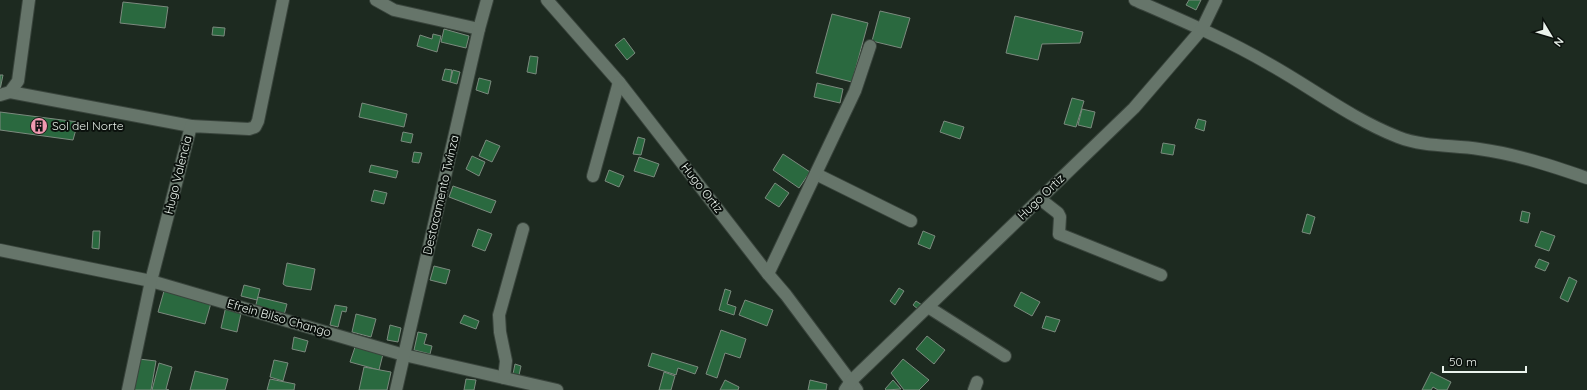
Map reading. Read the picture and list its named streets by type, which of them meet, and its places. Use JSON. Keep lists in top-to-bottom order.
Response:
{
  "streets": {
    "street": [
      "Hugo Valencia",
      "Hugo Ortiz",
      "Destacamento Twinza",
      "Efrein Bilso Chango"
    ]
  },
  "crossings": [
    ["Hugo Valencia", "Efrein Bilso Chango"],
    ["Destacamento Twinza", "Efrein Bilso Chango"]
  ],
  "places": {
    "building": ["Sol del Norte"]
  },
  "scale_bar": "50 m",
  "north": "bottom right"
}
